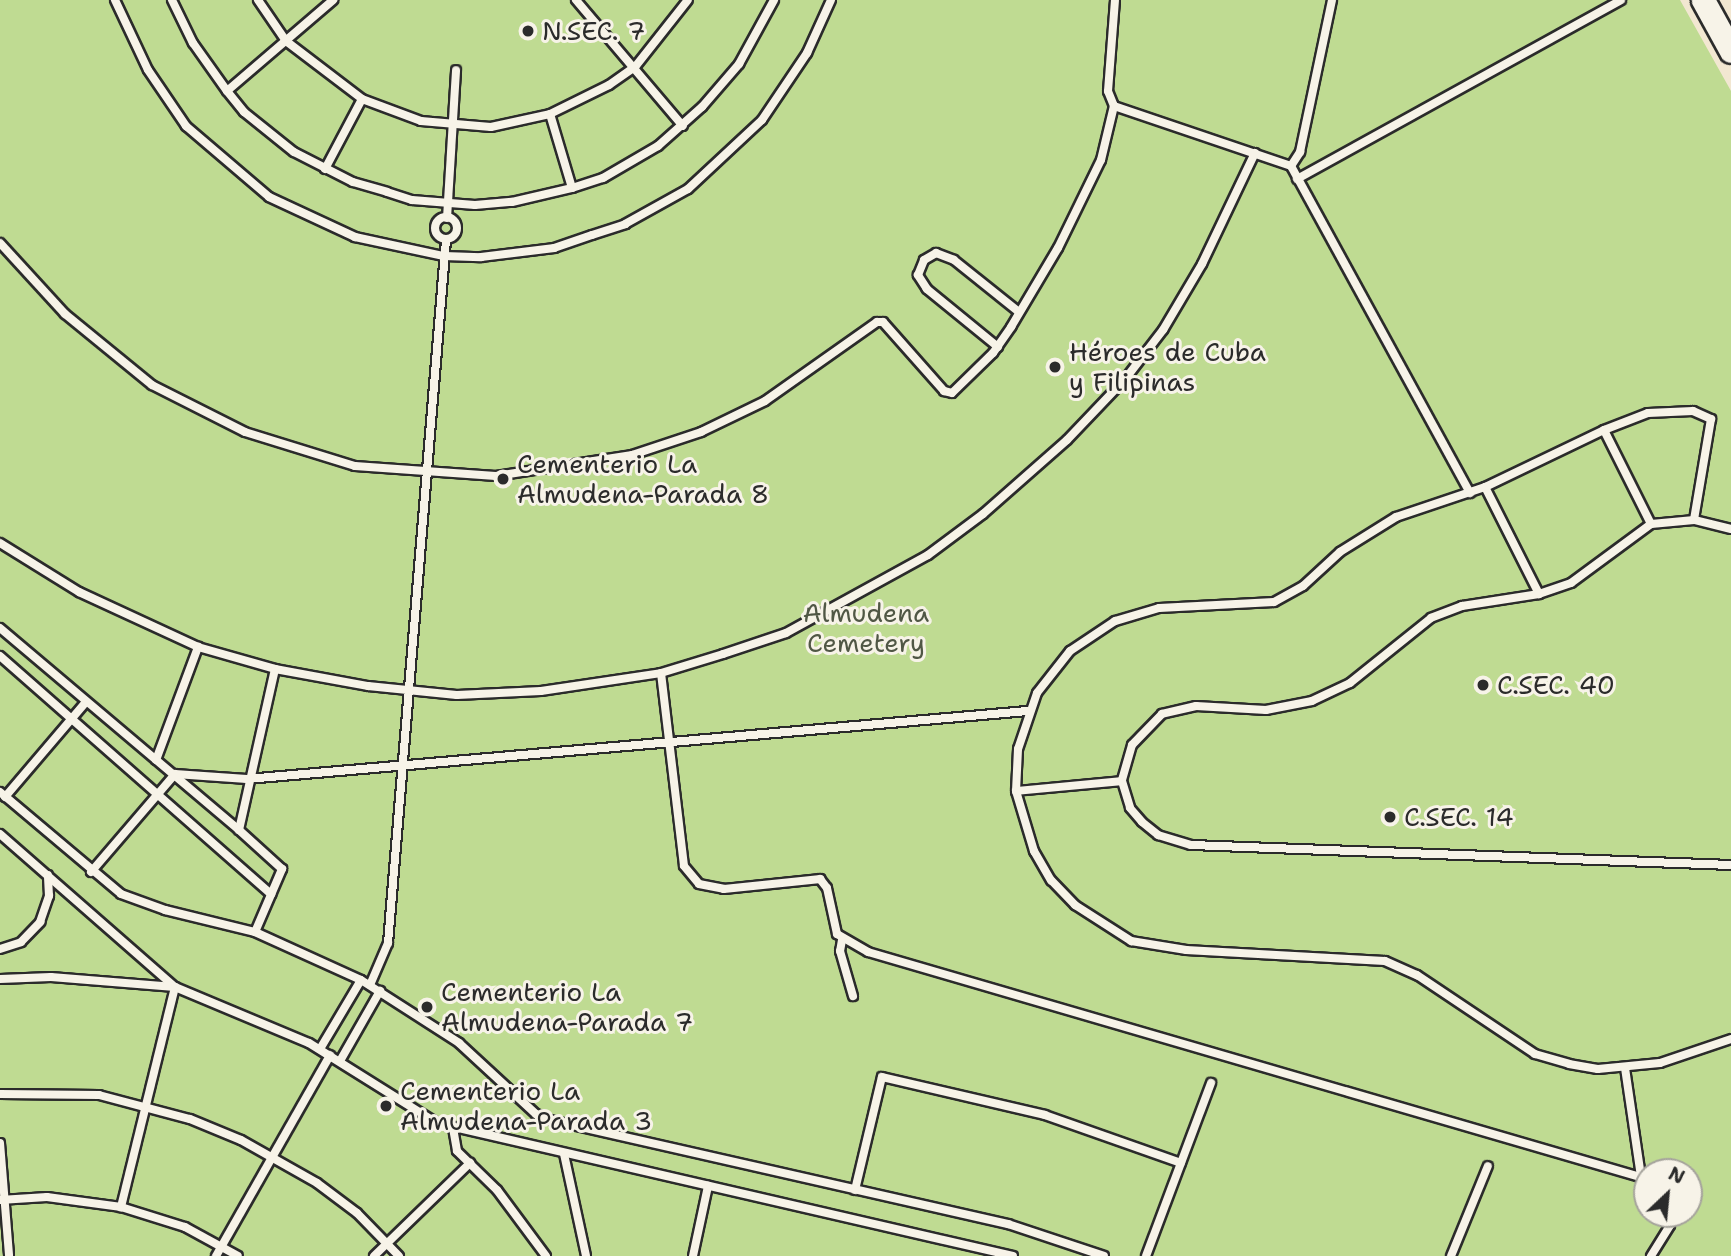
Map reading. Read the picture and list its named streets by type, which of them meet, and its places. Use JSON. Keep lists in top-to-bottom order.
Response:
{
  "parks": ["Almudena Cemetery"],
  "places": [
    "N.SEC. 7",
    "Héroes de Cuba y Filipinas",
    "Cementerio La Almudena-Parada 8",
    "C.SEC. 40",
    "C.SEC. 14",
    "Cementerio La Almudena-Parada 7",
    "Cementerio La Almudena-Parada 3"
  ],
  "north": "top right"
}
